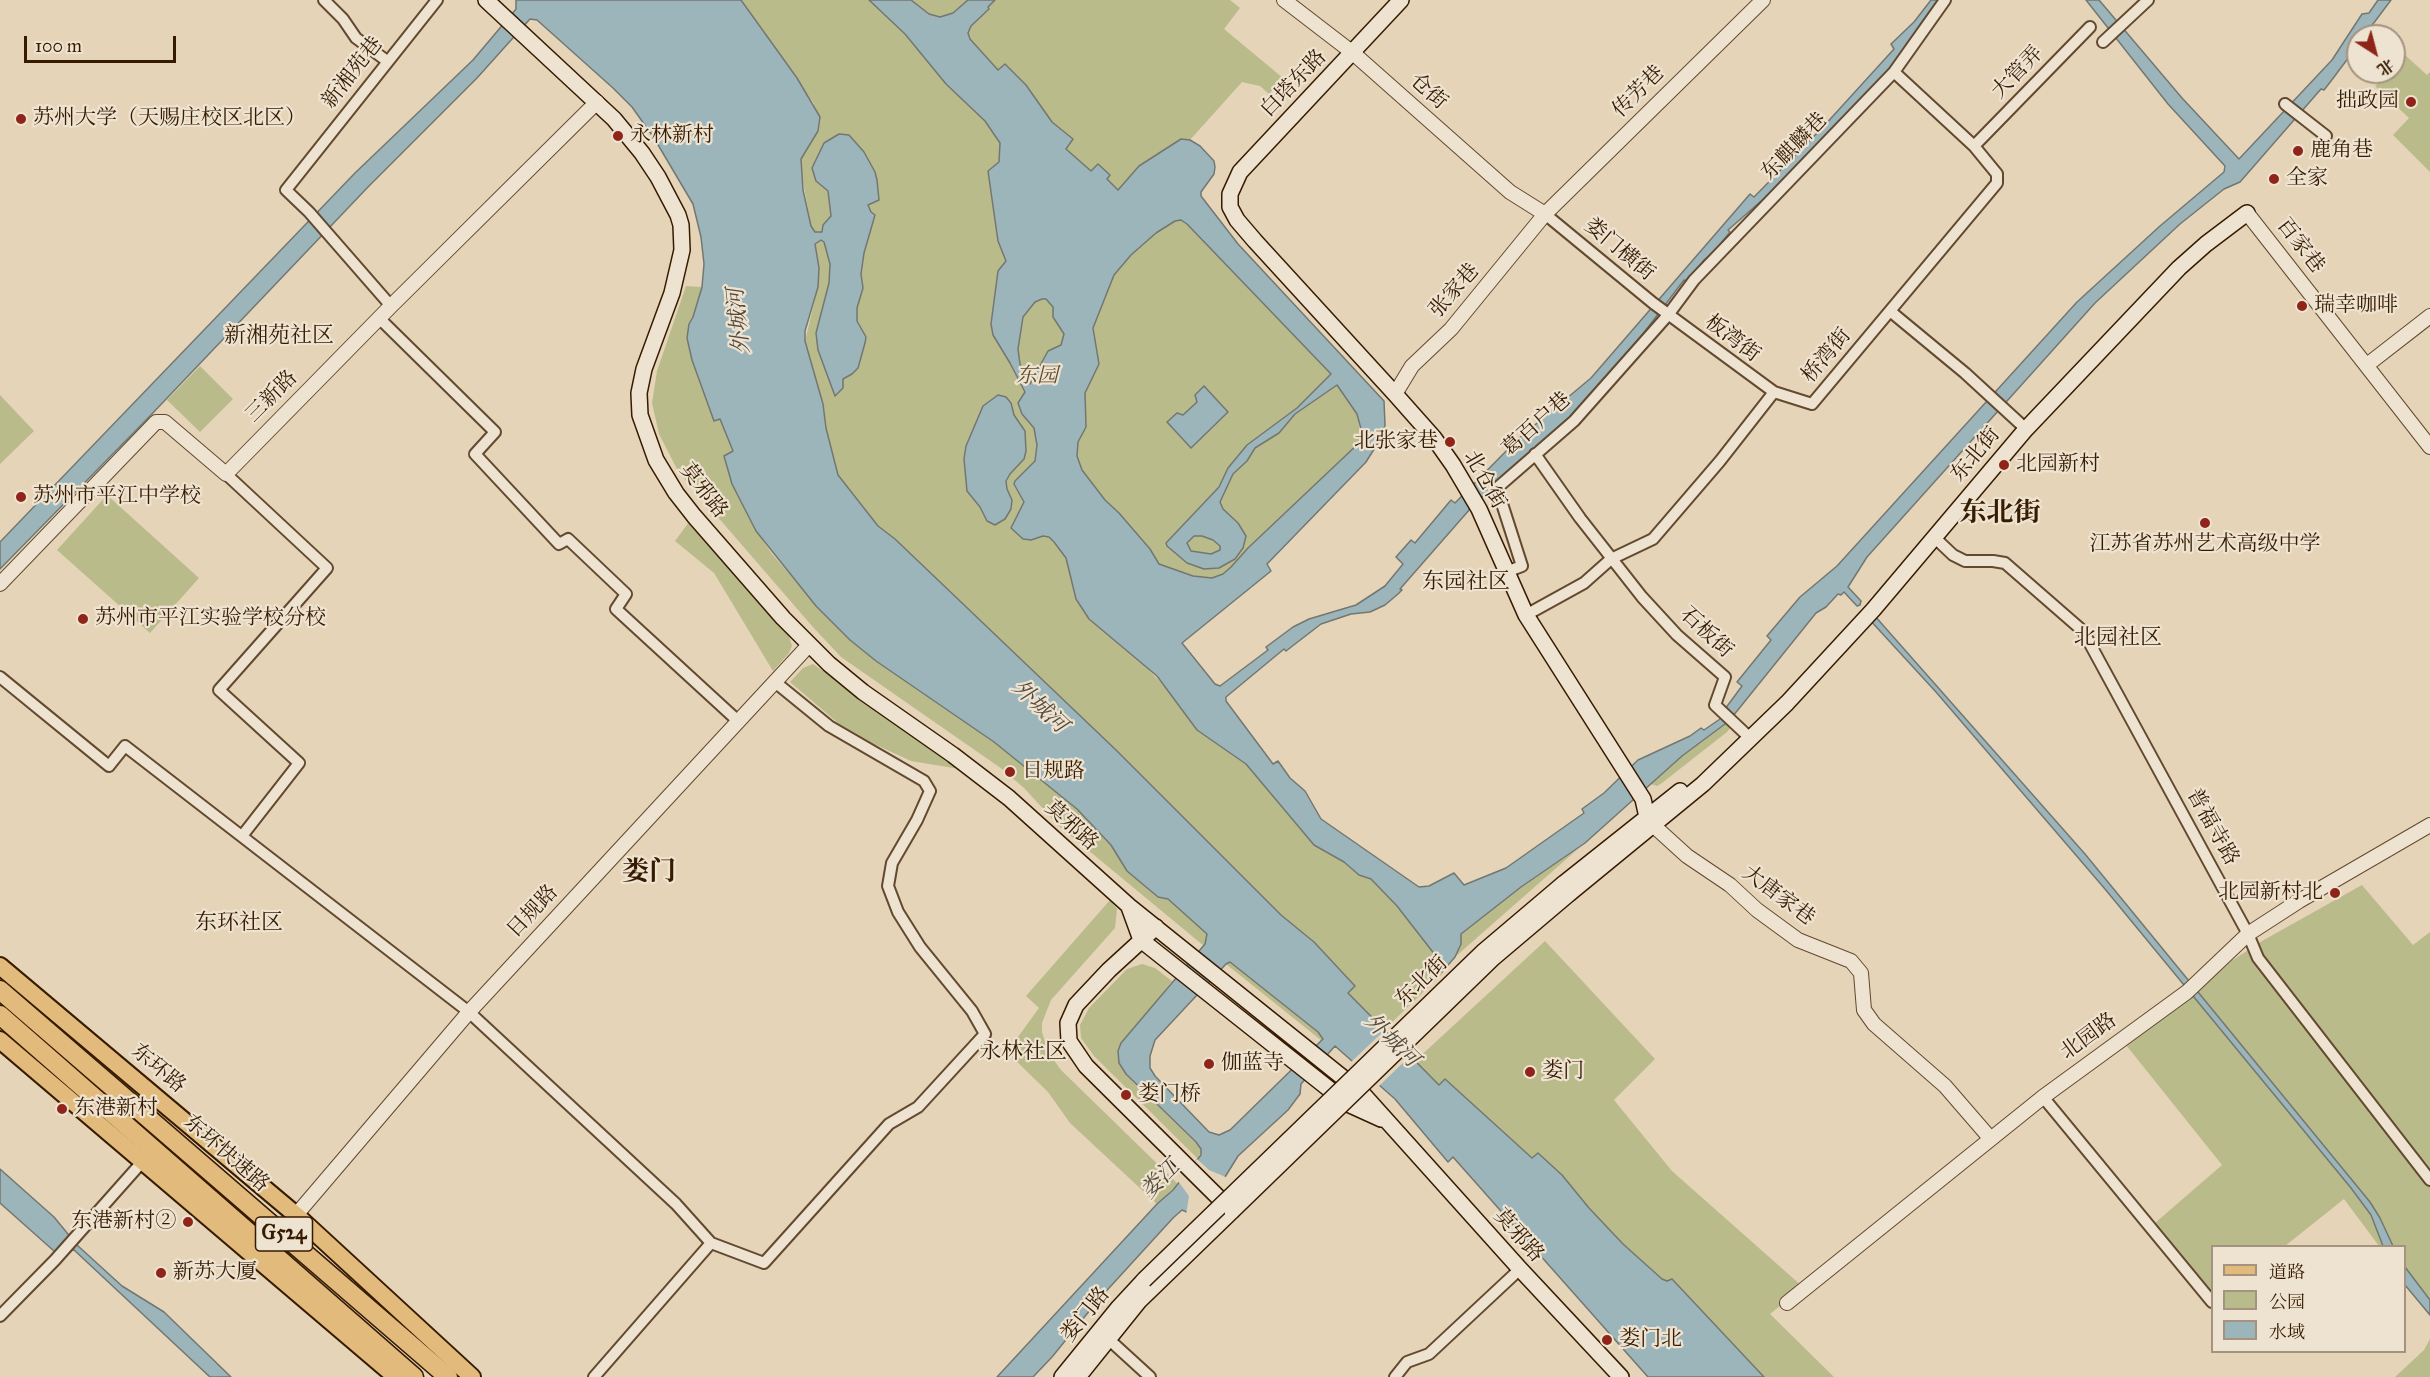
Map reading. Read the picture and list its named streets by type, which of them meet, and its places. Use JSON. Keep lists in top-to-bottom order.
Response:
{
  "streets": {
    "highway": ["东环快速路", "G524"],
    "main road": [
      "白塔东路",
      "东北街",
      "北仓街",
      "莫邪路",
      "东环路",
      "娄门路"
    ],
    "street": [
      "新湘苑巷",
      "大管弄",
      "仓街",
      "传芳巷",
      "东麒麟巷",
      "百家巷",
      "娄门横街",
      "张家巷",
      "板湾街",
      "桥湾街",
      "三新路",
      "葛百户巷",
      "石板街",
      "普福寺路",
      "大唐家巷",
      "日规路",
      "北园路"
    ]
  },
  "crossings": [
    ["新湘苑巷", "三新路"],
    ["大管弄", "桥湾街"],
    ["白塔东路", "仓街"],
    ["白塔东路", "北仓街"],
    ["仓街", "传芳巷"],
    ["仓街", "娄门横街"],
    ["仓街", "张家巷"],
    ["传芳巷", "娄门横街"],
    ["传芳巷", "张家巷"],
    ["东麒麟巷", "娄门横街"],
    ["东麒麟巷", "板湾街"],
    ["东麒麟巷", "桥湾街"],
    ["东麒麟巷", "葛百户巷"],
    ["百家巷", "东北街"],
    ["娄门横街", "张家巷"],
    ["娄门横街", "板湾街"],
    ["娄门横街", "葛百户巷"],
    ["张家巷", "北仓街"],
    ["板湾街", "桥湾街"],
    ["板湾街", "葛百户巷"],
    ["桥湾街", "北仓街"],
    ["桥湾街", "石板街"],
    ["三新路", "莫邪路"],
    ["葛百户巷", "北仓街"],
    ["东北街", "北仓街"],
    ["东北街", "石板街"],
    ["东北街", "普福寺路"],
    ["东北街", "大唐家巷"],
    ["东北街", "娄门路"],
    ["北仓街", "大唐家巷"],
    ["莫邪路", "日规路"],
    ["普福寺路", "北园路"],
    ["大唐家巷", "北园路"],
    ["日规路", "东环路"]
  ],
  "districts": [
    "新湘苑社区",
    "东北街",
    "东园社区",
    "北园社区",
    "娄门",
    "东环社区",
    "永林社区"
  ],
  "water": ["外城河", "娄江"],
  "parks": ["东园"],
  "places": [
    "拙政园",
    "苏州大学（天赐庄校区北区）",
    "永林新村",
    "鹿角巷",
    "全家",
    "瑞幸咖啡",
    "北张家巷",
    "北园新村",
    "苏州市平江中学校",
    "江苏省苏州艺术高级中学",
    "苏州市平江实验学校分校",
    "日规路",
    "北园新村北",
    "伽蓝寺",
    "娄门",
    "娄门桥",
    "东港新村",
    "东港新村②",
    "新苏大厦",
    "娄门北"
  ],
  "legend": ["道路", "公园", "水域"],
  "scale_bar": "100 m",
  "north": "bottom right"
}
